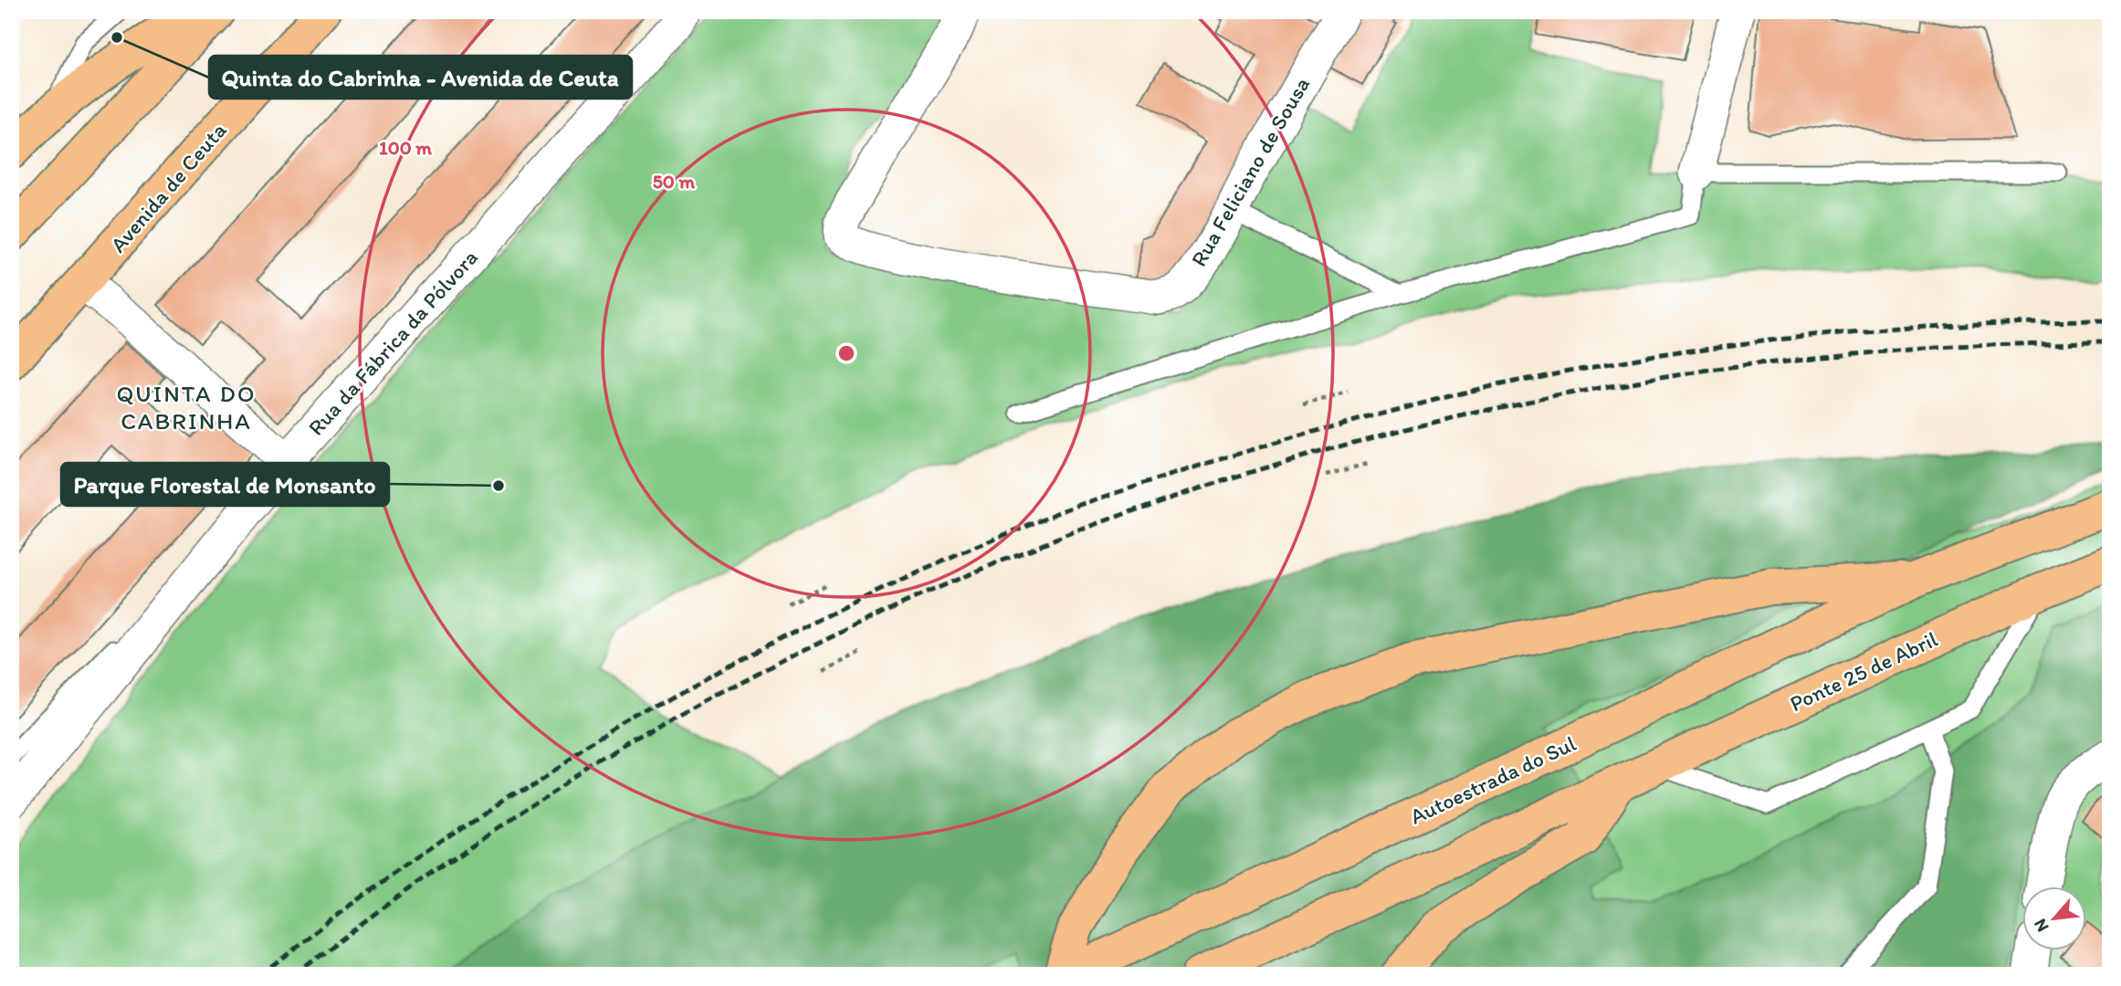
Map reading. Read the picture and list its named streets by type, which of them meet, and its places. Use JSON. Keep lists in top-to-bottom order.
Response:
{
  "streets": {
    "highway": ["Avenida de Ceuta", "Ponte 25 de Abril", "Autoestrada do Sul"],
    "street": ["Rua Feliciano de Sousa", "Rua da Fábrica da Pólvora"]
  },
  "districts": ["QUINTA DO CABRINHA"],
  "places": ["Quinta do Cabrinha - Avenida de Ceuta", "Parque Florestal de Monsanto"],
  "north": "bottom left",
  "rings": ["100 m", "50 m"]
}
